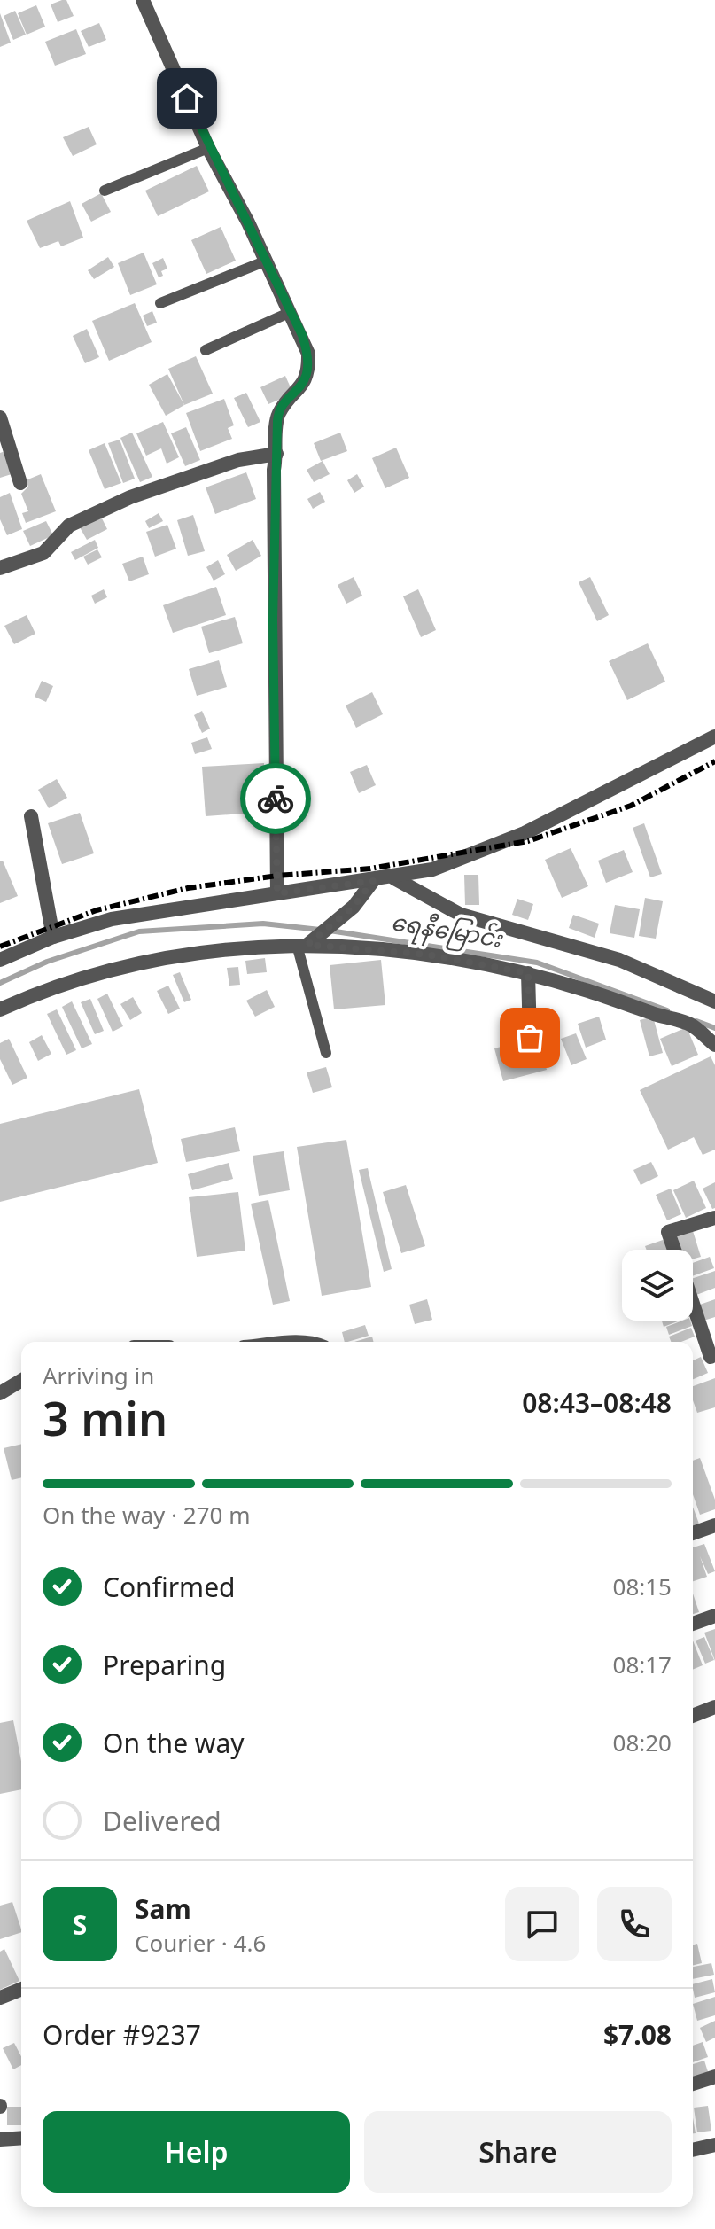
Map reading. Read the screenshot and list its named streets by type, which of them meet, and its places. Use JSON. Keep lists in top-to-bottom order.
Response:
{
  "water": ["ရေနီမြောင်း"],
  "page": {
    "heading": ["3 min", "Arriving in", "08:43–08:48"],
    "panel": [
      "Sam",
      "Courier · 4.6",
      "Order #9237",
      "$7.08"
    ],
    "bar": "On the way · 270 m",
    "list": [
      ["Confirmed", "08:15"],
      ["Preparing", "08:17"],
      ["On the way", "08:20"],
      "Delivered"
    ],
    "round": "S",
    "buttons": ["Help", "Share"]
  }
}
